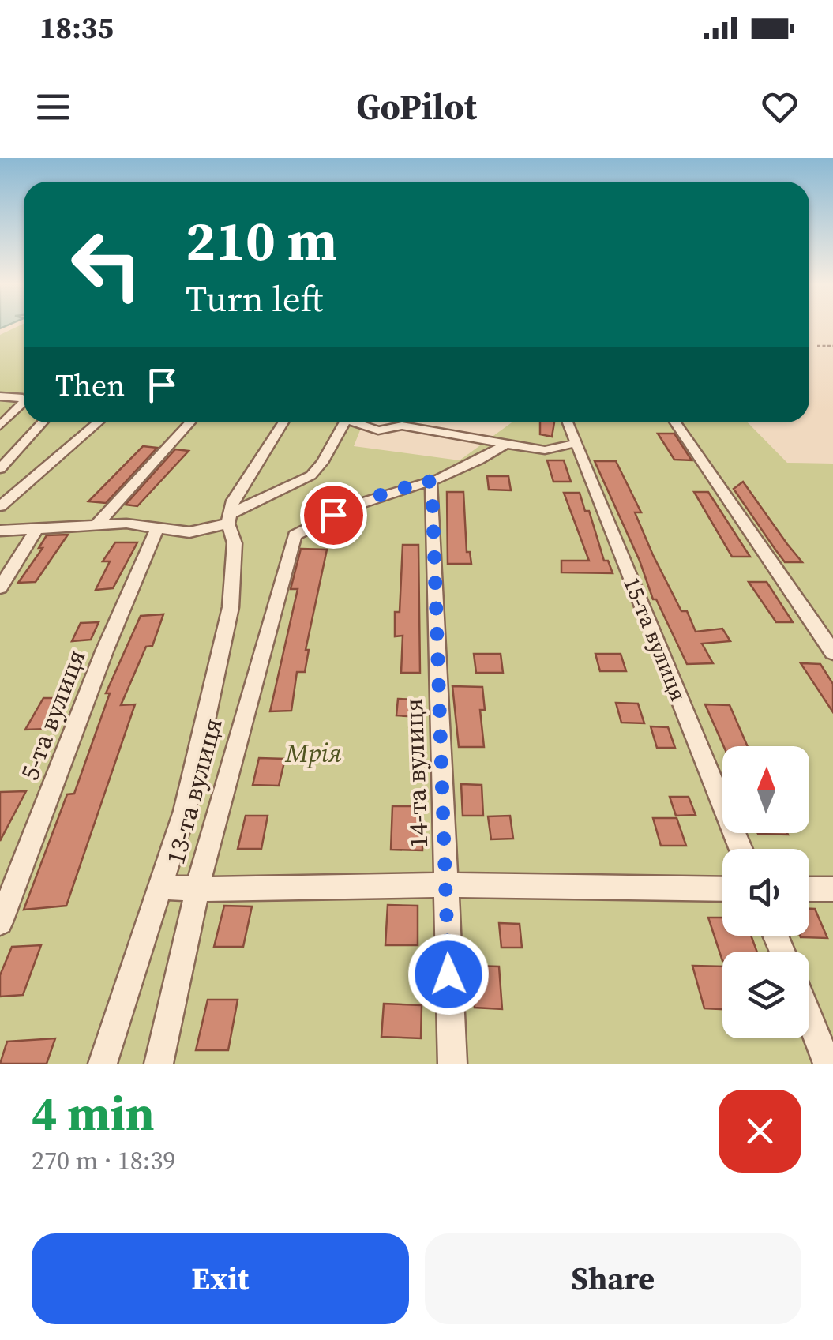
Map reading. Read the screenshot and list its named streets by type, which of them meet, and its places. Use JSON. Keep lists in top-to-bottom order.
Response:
{
  "streets": {
    "street": [
      "15-та вулиця",
      "5-та вулиця",
      "14-та вулиця",
      "13-та вулиця"
    ]
  },
  "crossings": [
    ["14-та вулиця", "13-та вулиця"]
  ],
  "parks": ["Мрія"],
  "north": "top",
  "page": {
    "status": "18:35",
    "header": "GoPilot",
    "turn": ["210 m", "Turn left"],
    "then": "Then",
    "heading": ["4 min", "270 m · 18:39"],
    "buttons": ["Exit", "Share"]
  }
}
